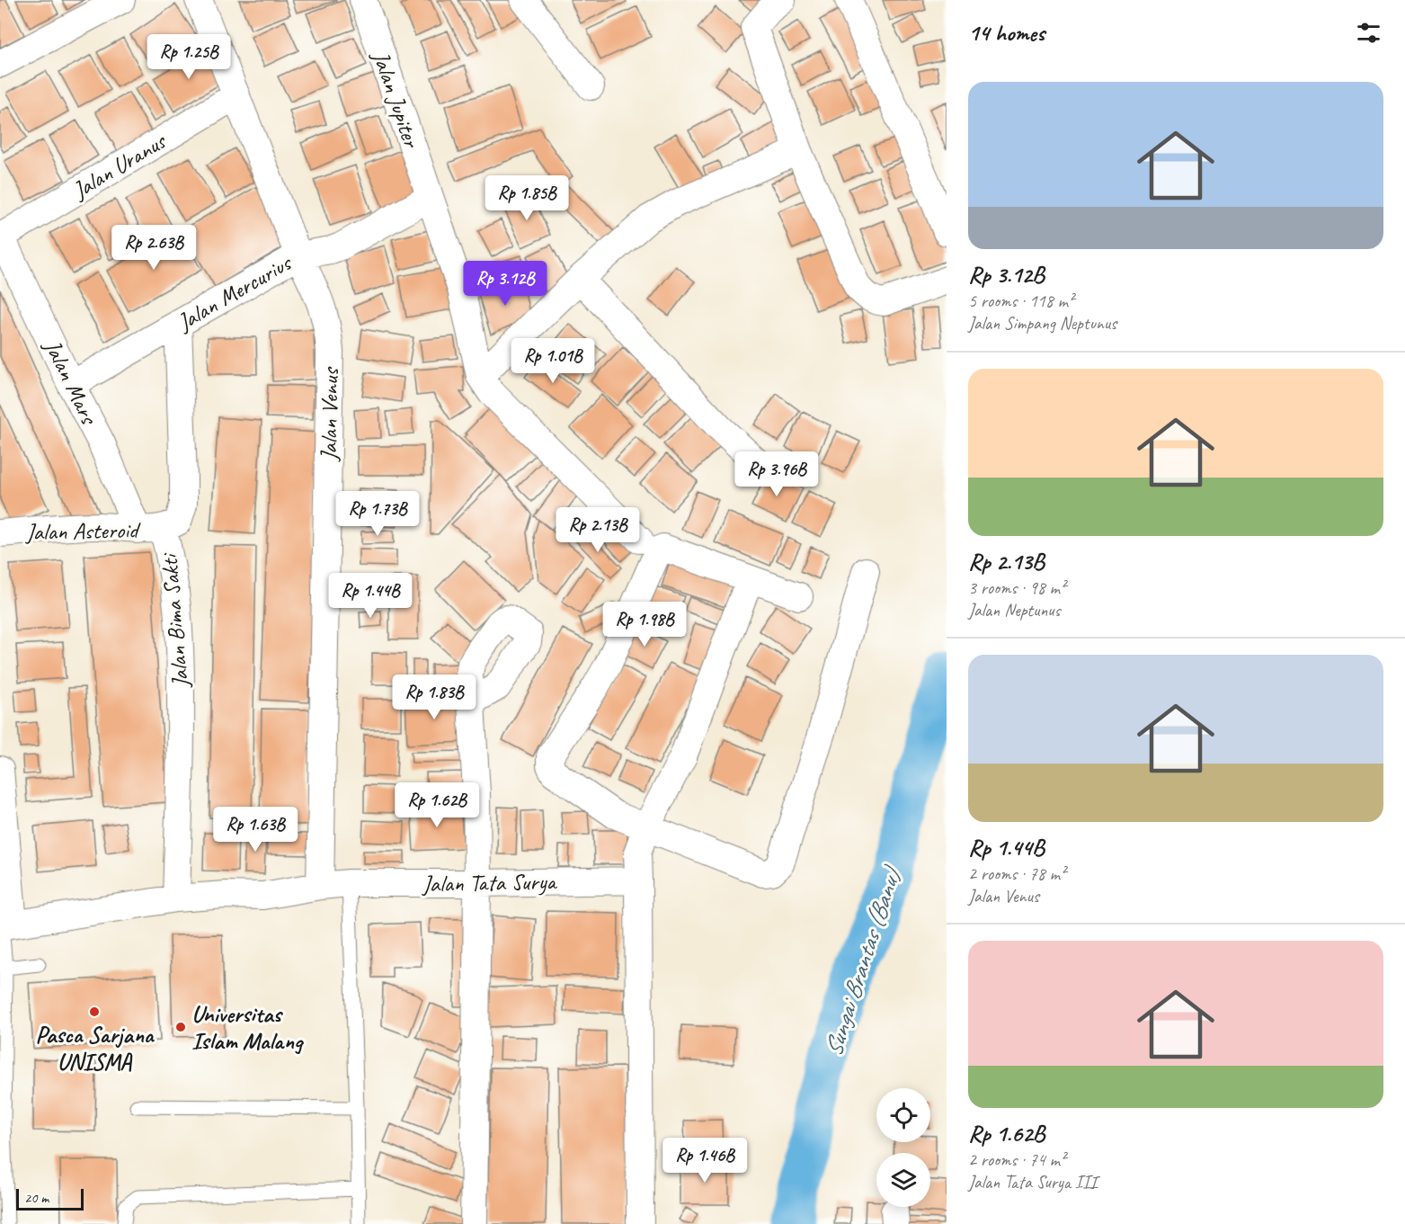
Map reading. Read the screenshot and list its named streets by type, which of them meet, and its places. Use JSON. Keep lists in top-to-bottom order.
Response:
{
  "streets": {
    "street": [
      "Jalan Jupiter",
      "Jalan Uranus",
      "Jalan Mercurius",
      "Jalan Mars",
      "Jalan Venus",
      "Jalan Asteroid",
      "Jalan Bima Sakti",
      "Jalan Tata Surya"
    ]
  },
  "crossings": [
    ["Jalan Jupiter", "Jalan Mercurius"],
    ["Jalan Uranus", "Jalan Mars"],
    ["Jalan Uranus", "Jalan Venus"],
    ["Jalan Mercurius", "Jalan Mars"],
    ["Jalan Mercurius", "Jalan Venus"],
    ["Jalan Mercurius", "Jalan Bima Sakti"],
    ["Jalan Mars", "Jalan Asteroid"],
    ["Jalan Mars", "Jalan Bima Sakti"],
    ["Jalan Venus", "Jalan Tata Surya"],
    ["Jalan Asteroid", "Jalan Bima Sakti"],
    ["Jalan Bima Sakti", "Jalan Tata Surya"]
  ],
  "water": ["Sungai Brantas (Banu)"],
  "places": ["Pasca Sarjana UNISMA", "Universitas Islam Malang"],
  "scale_bar": "20 m",
  "page": {
    "heading": "14 homes",
    "price": [
      "Rp 1.25B",
      "Rp 1.85B",
      "Rp 2.63B",
      "Rp 3.12B",
      "Rp 1.01B",
      "Rp 3.96B",
      "Rp 1.73B",
      "Rp 2.13B",
      "Rp 1.44B",
      "Rp 1.98B",
      "Rp 1.83B",
      "Rp 1.62B",
      "Rp 1.63B",
      "Rp 1.46B"
    ],
    "list": [
      {
        "name": "Rp 3.12B",
        "note": "5 rooms · 118 m² · Jalan Simpang Neptunus"
      },
      {
        "name": "Rp 2.13B",
        "note": "3 rooms · 98 m² · Jalan Neptunus"
      },
      {
        "name": "Rp 1.44B",
        "note": "2 rooms · 78 m² · Jalan Venus"
      },
      {
        "name": "Rp 1.62B",
        "note": "2 rooms · 74 m² · Jalan Tata Surya III"
      }
    ],
    "scale": "20 m"
  }
}
